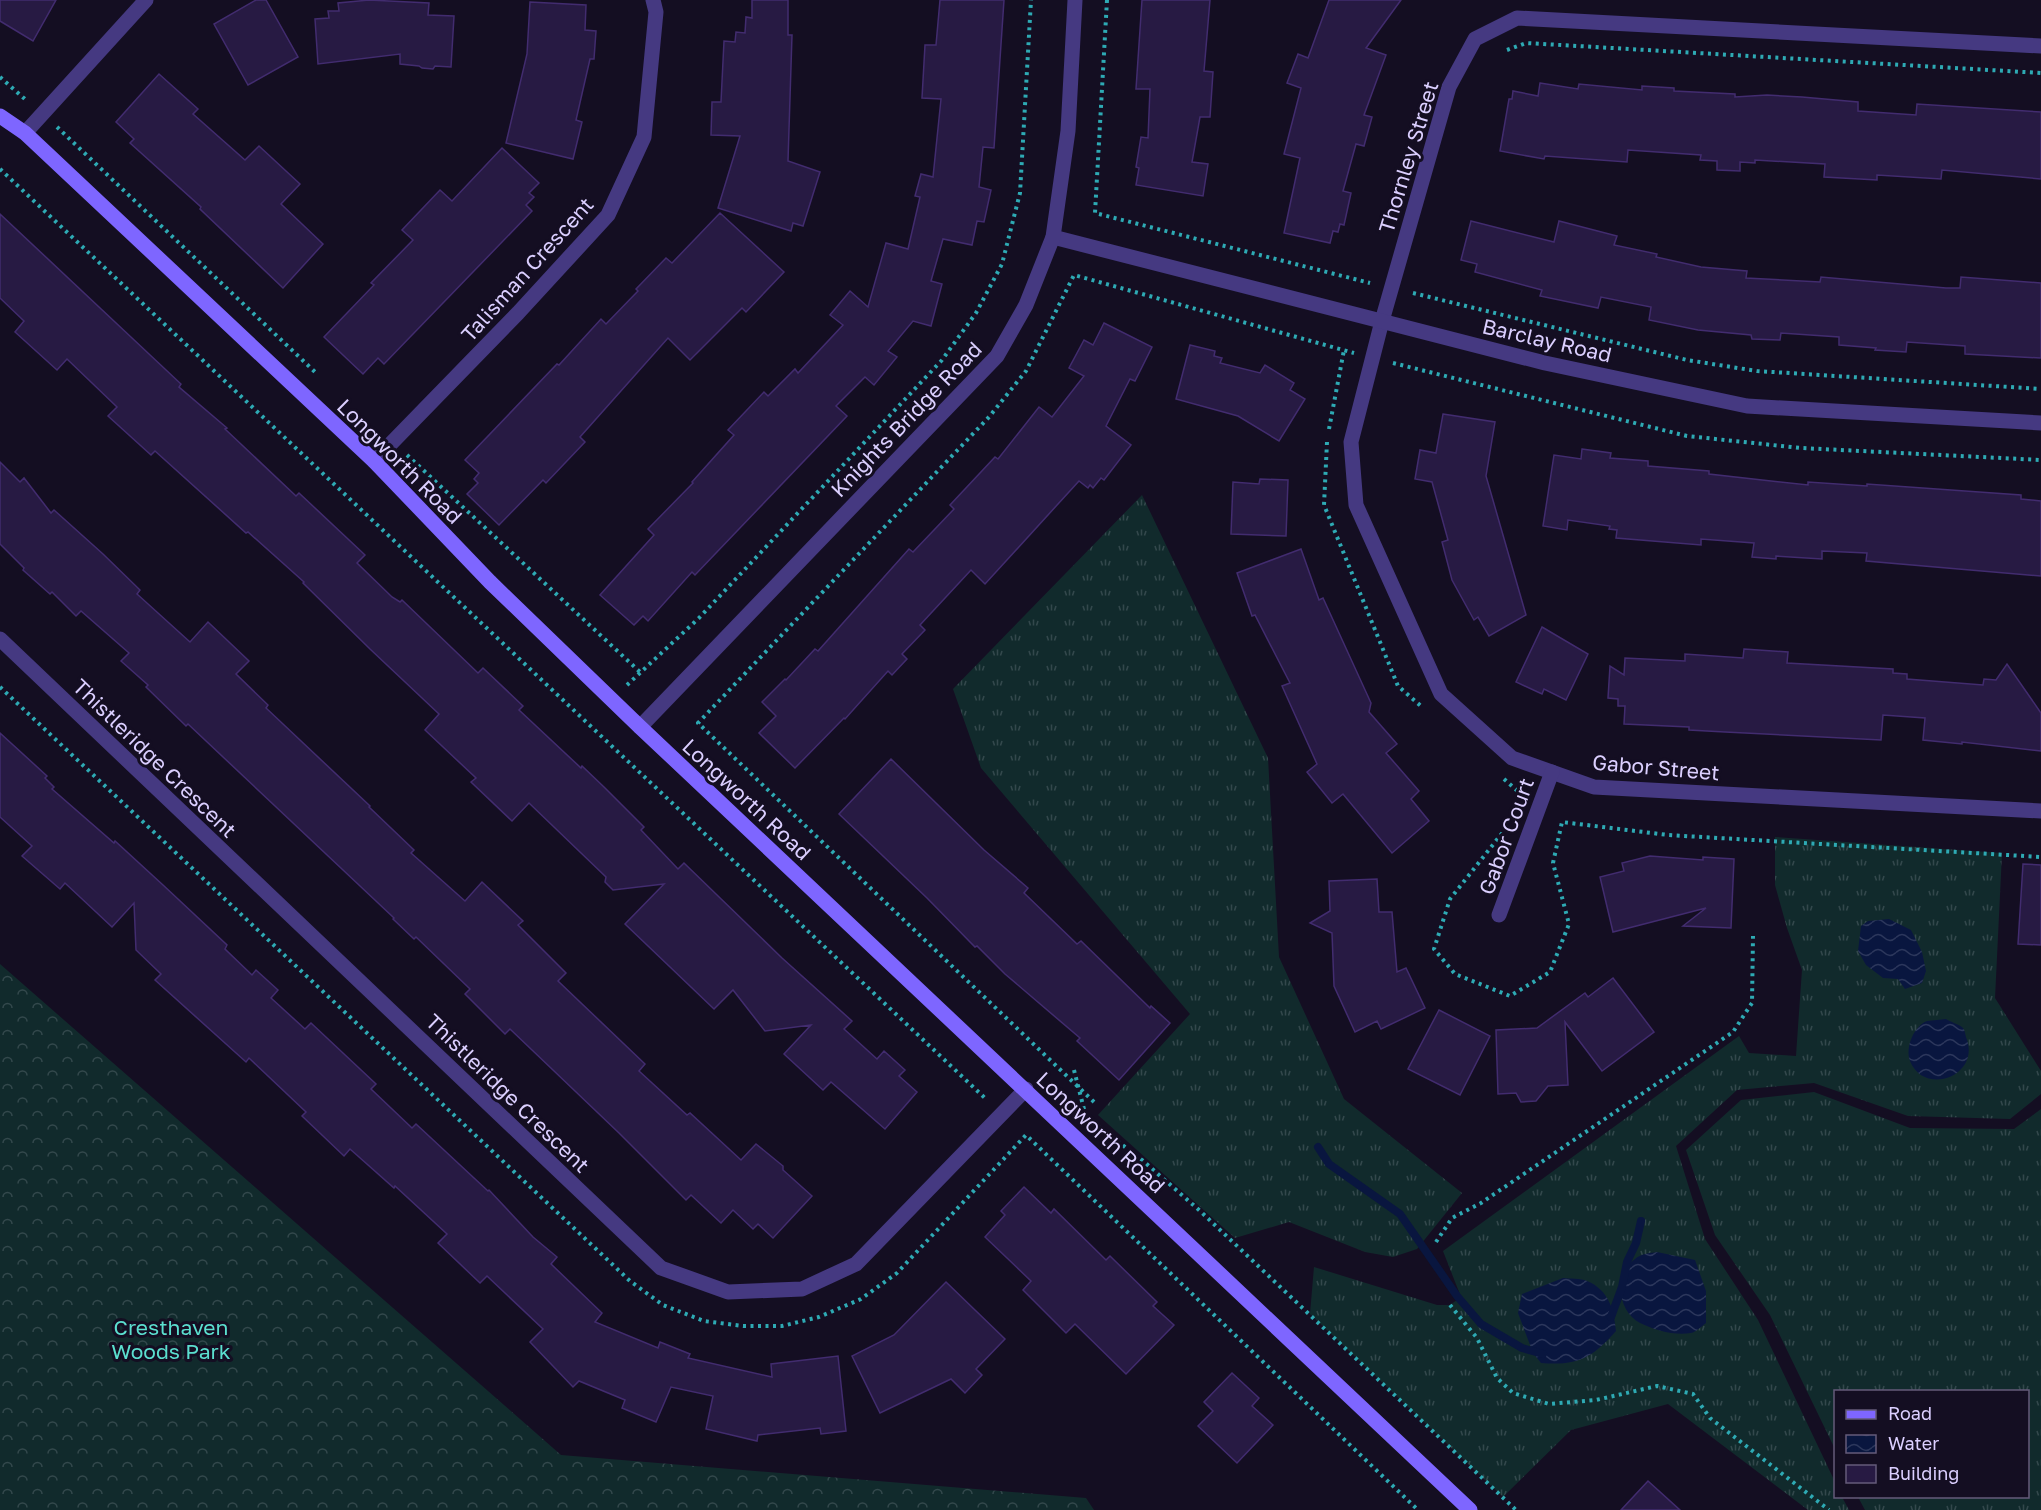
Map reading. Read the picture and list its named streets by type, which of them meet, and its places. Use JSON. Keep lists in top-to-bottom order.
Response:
{
  "streets": {
    "street": [
      "Thornley Street",
      "Talisman Crescent",
      "Barclay Road",
      "Knights Bridge Road",
      "Longworth Road",
      "Thistleridge Crescent",
      "Gabor Street",
      "Gabor Court"
    ]
  },
  "crossings": [
    ["Thornley Street", "Barclay Road"],
    ["Thornley Street", "Gabor Street"],
    ["Talisman Crescent", "Longworth Road"],
    ["Barclay Road", "Knights Bridge Road"],
    ["Barclay Road", "Gabor Street"],
    ["Knights Bridge Road", "Longworth Road"],
    ["Longworth Road", "Thistleridge Crescent"],
    ["Gabor Street", "Gabor Court"]
  ],
  "parks": ["Cresthaven Woods Park"],
  "legend": ["Road", "Water", "Building"]
}
